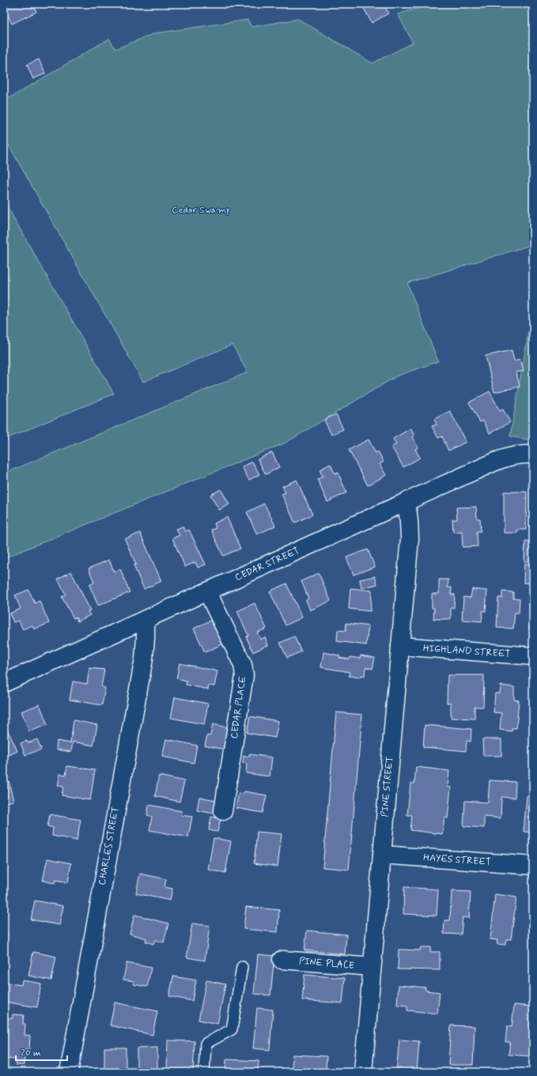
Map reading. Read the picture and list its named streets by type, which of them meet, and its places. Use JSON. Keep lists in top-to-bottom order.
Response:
{
  "streets": {
    "street": [
      "CEDAR STREET",
      "HIGHLAND STREET",
      "CEDAR PLACE",
      "PINE STREET",
      "CHARLES STREET",
      "HAYES STREET",
      "PINE PLACE"
    ]
  },
  "crossings": [
    ["CEDAR STREET", "CEDAR PLACE"],
    ["CEDAR STREET", "PINE STREET"],
    ["CEDAR STREET", "CHARLES STREET"],
    ["HIGHLAND STREET", "PINE STREET"],
    ["PINE STREET", "HAYES STREET"],
    ["PINE STREET", "PINE PLACE"]
  ],
  "parks": ["Cedar Swamp"],
  "scale_bar": "20 m"
}
